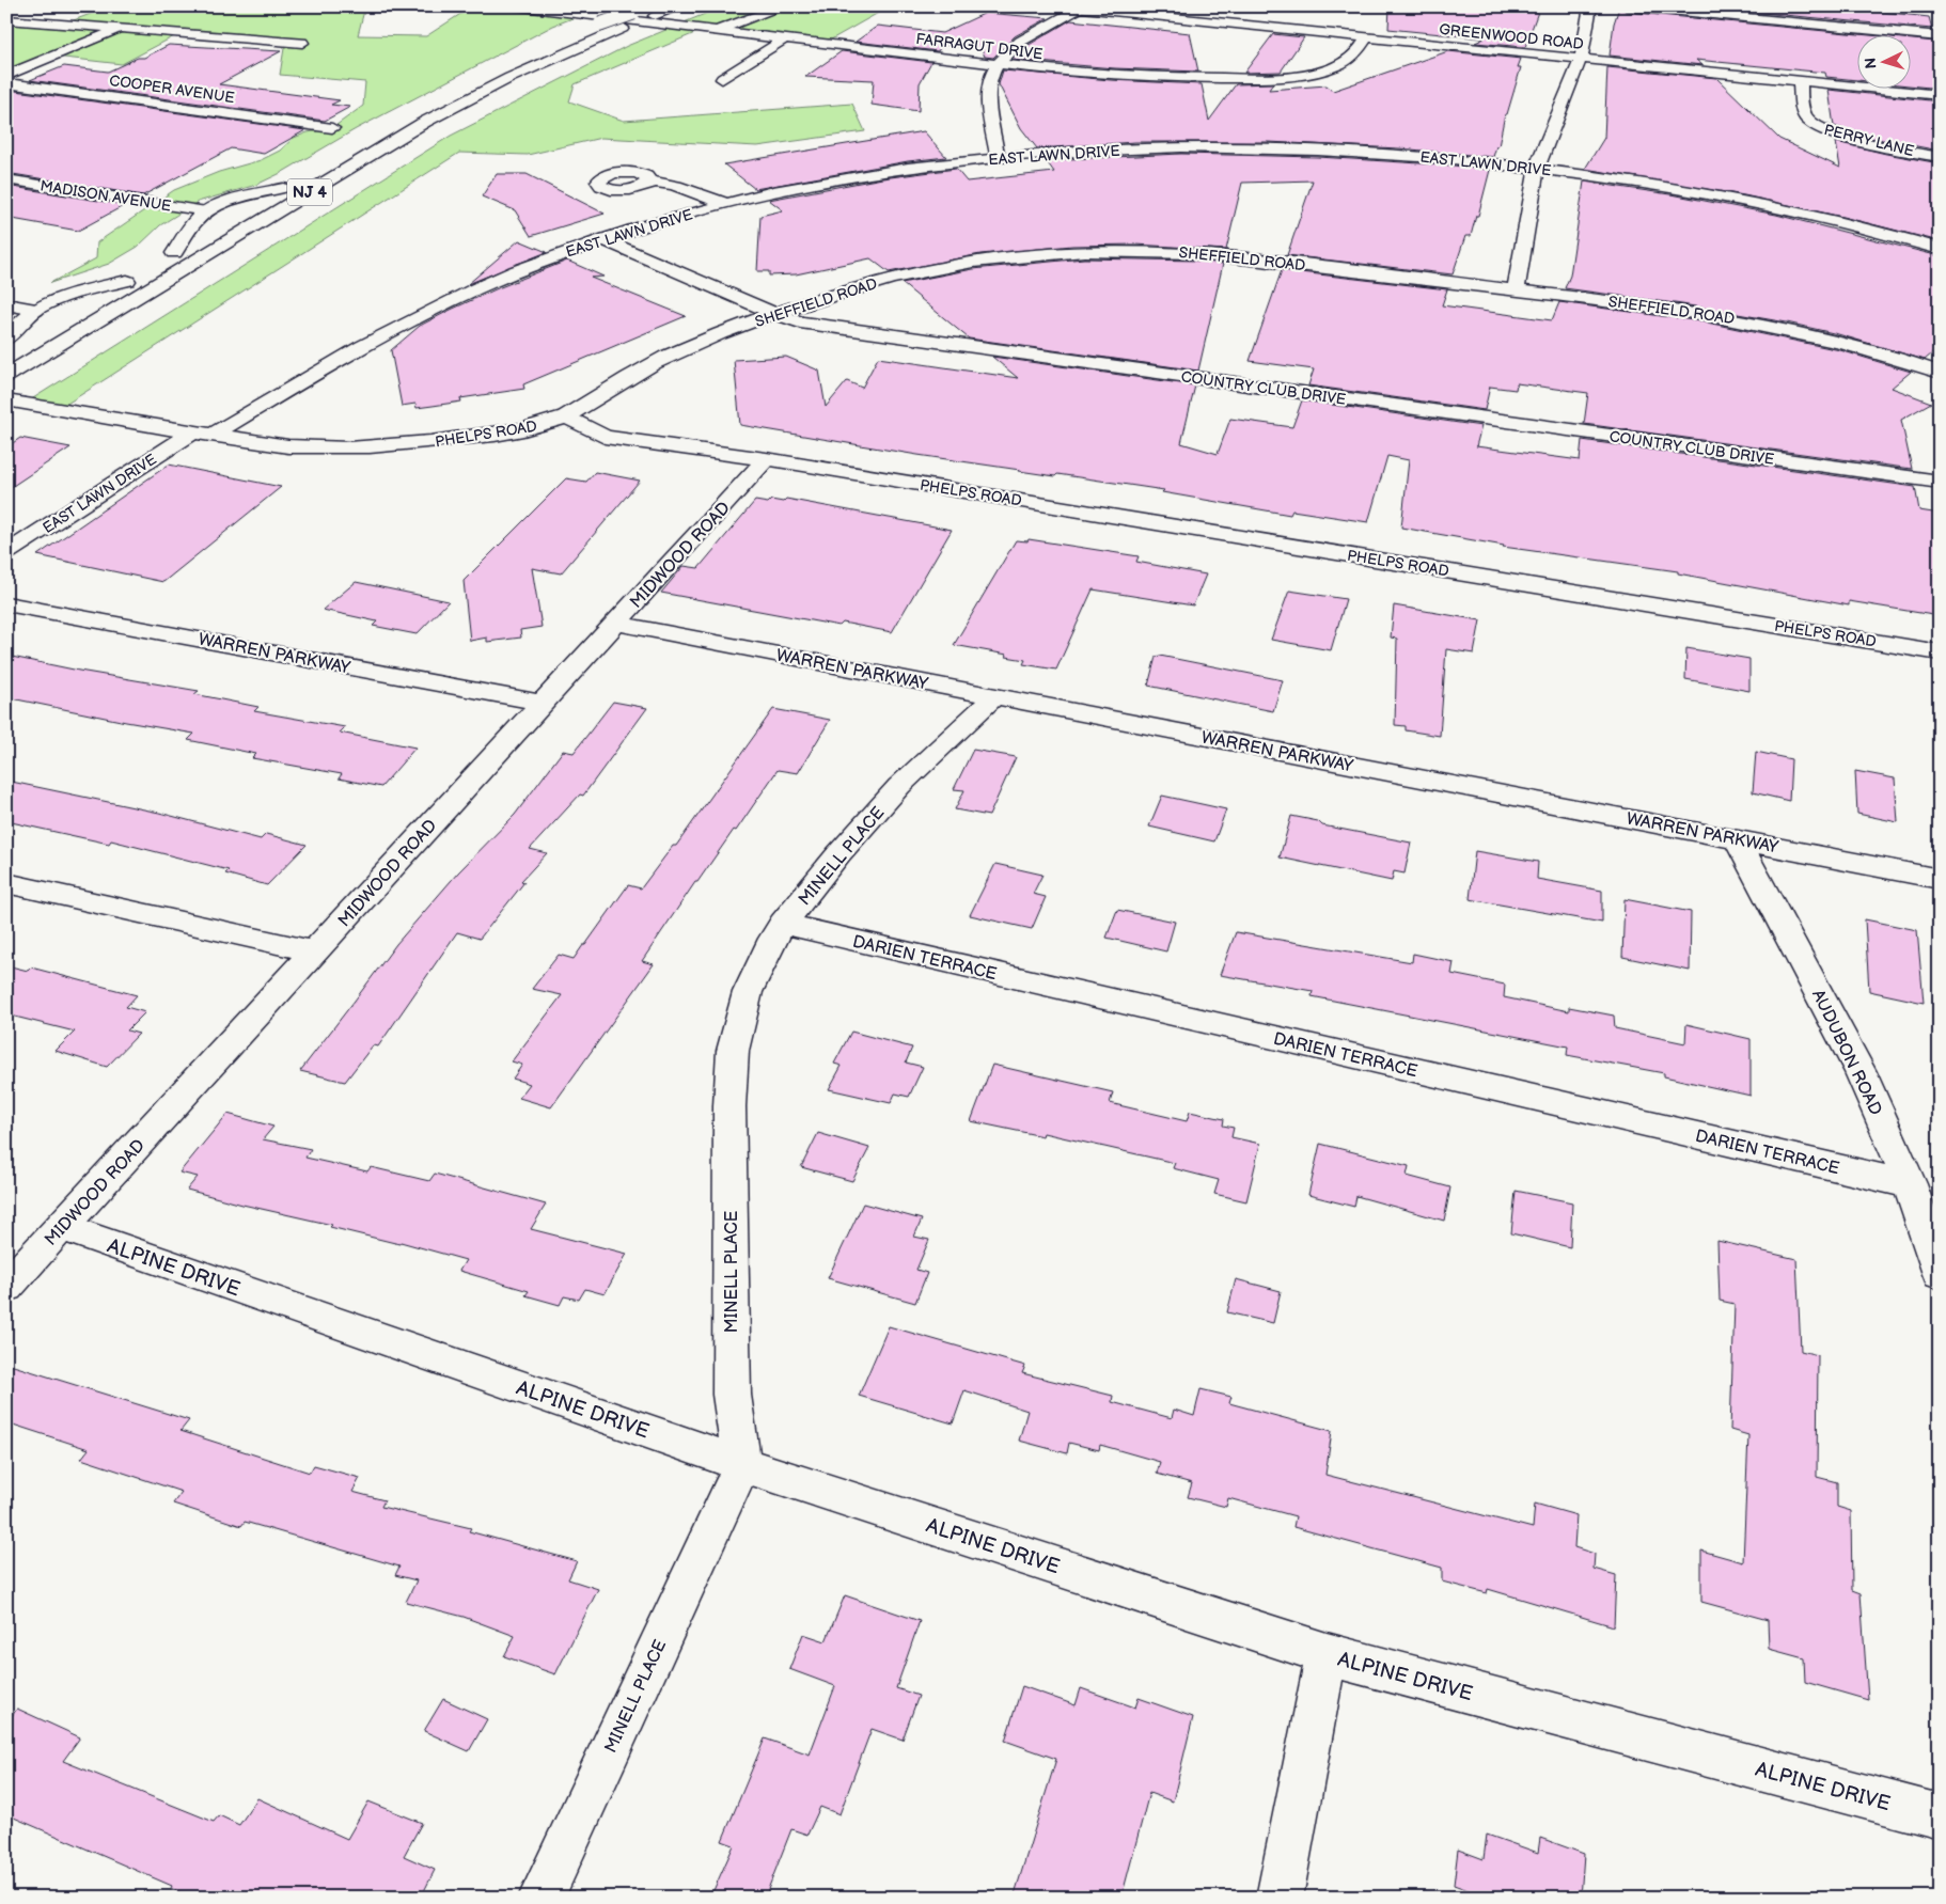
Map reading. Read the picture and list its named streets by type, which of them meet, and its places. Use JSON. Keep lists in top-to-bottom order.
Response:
{
  "streets": {
    "main road": [
      "GREENWOOD ROAD",
      "FARRAGUT DRIVE",
      "COOPER AVENUE",
      "PERRY LANE",
      "EAST LAWN DRIVE",
      "NJ 4",
      "MADISON AVENUE",
      "SHEFFIELD ROAD",
      "COUNTRY CLUB DRIVE",
      "PHELPS ROAD",
      "MIDWOOD ROAD",
      "WARREN PARKWAY",
      "MINELL PLACE",
      "DARIEN TERRACE",
      "AUDUBON ROAD",
      "ALPINE DRIVE"
    ]
  },
  "crossings": [
    ["GREENWOOD ROAD", "FARRAGUT DRIVE"],
    ["GREENWOOD ROAD", "PERRY LANE"],
    ["EAST LAWN DRIVE", "COUNTRY CLUB DRIVE"],
    ["EAST LAWN DRIVE", "PHELPS ROAD"],
    ["NJ 4", "MADISON AVENUE"],
    ["SHEFFIELD ROAD", "COUNTRY CLUB DRIVE"],
    ["SHEFFIELD ROAD", "PHELPS ROAD"],
    ["PHELPS ROAD", "MIDWOOD ROAD"],
    ["MIDWOOD ROAD", "WARREN PARKWAY"],
    ["MIDWOOD ROAD", "ALPINE DRIVE"],
    ["WARREN PARKWAY", "MINELL PLACE"],
    ["WARREN PARKWAY", "AUDUBON ROAD"],
    ["MINELL PLACE", "DARIEN TERRACE"],
    ["MINELL PLACE", "ALPINE DRIVE"],
    ["DARIEN TERRACE", "AUDUBON ROAD"]
  ],
  "north": "left"
}
